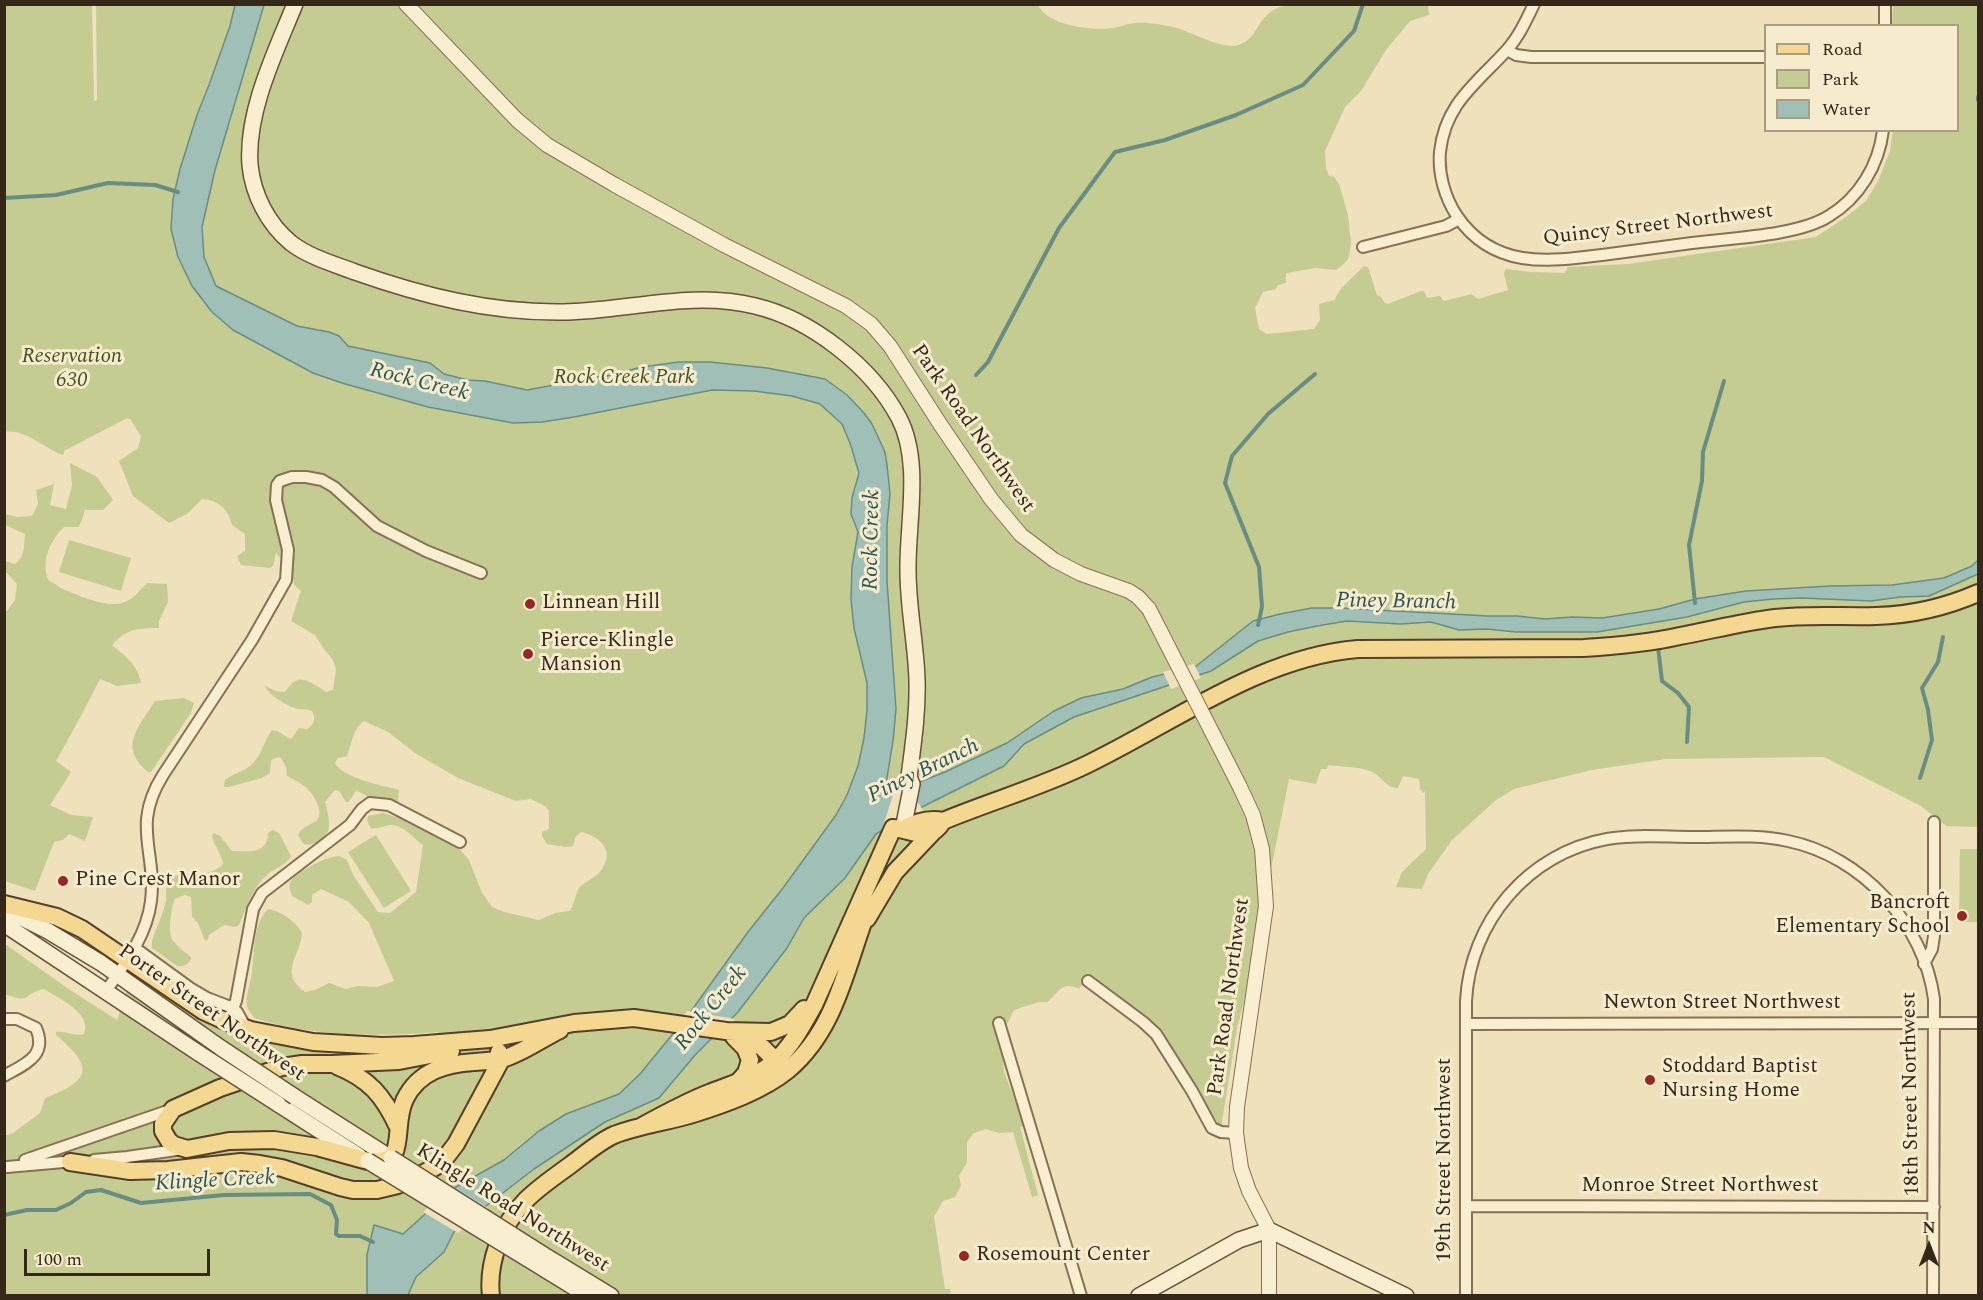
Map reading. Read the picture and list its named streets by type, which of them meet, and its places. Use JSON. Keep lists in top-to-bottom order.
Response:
{
  "streets": {
    "main road": ["Porter Street Northwest", "Klingle Road Northwest"],
    "street": [
      "Quincy Street Northwest",
      "Park Road Northwest",
      "Newton Street Northwest",
      "18th Street Northwest",
      "19th Street Northwest",
      "Monroe Street Northwest"
    ]
  },
  "crossings": [
    ["Newton Street Northwest", "18th Street Northwest"],
    ["Newton Street Northwest", "19th Street Northwest"],
    ["Porter Street Northwest", "Klingle Road Northwest"],
    ["18th Street Northwest", "19th Street Northwest"],
    ["18th Street Northwest", "Monroe Street Northwest"],
    ["19th Street Northwest", "Monroe Street Northwest"]
  ],
  "water": ["Rock Creek", "Piney Branch", "Klingle Creek"],
  "parks": ["Reservation 630", "Rock Creek Park"],
  "places": [
    "Linnean Hill",
    "Pierce-Klingle Mansion",
    "Pine Crest Manor",
    "Bancroft Elementary School",
    "Stoddard Baptist Nursing Home",
    "Rosemount Center"
  ],
  "legend": ["Road", "Park", "Water"],
  "scale_bar": "100 m",
  "north": "top"
}
